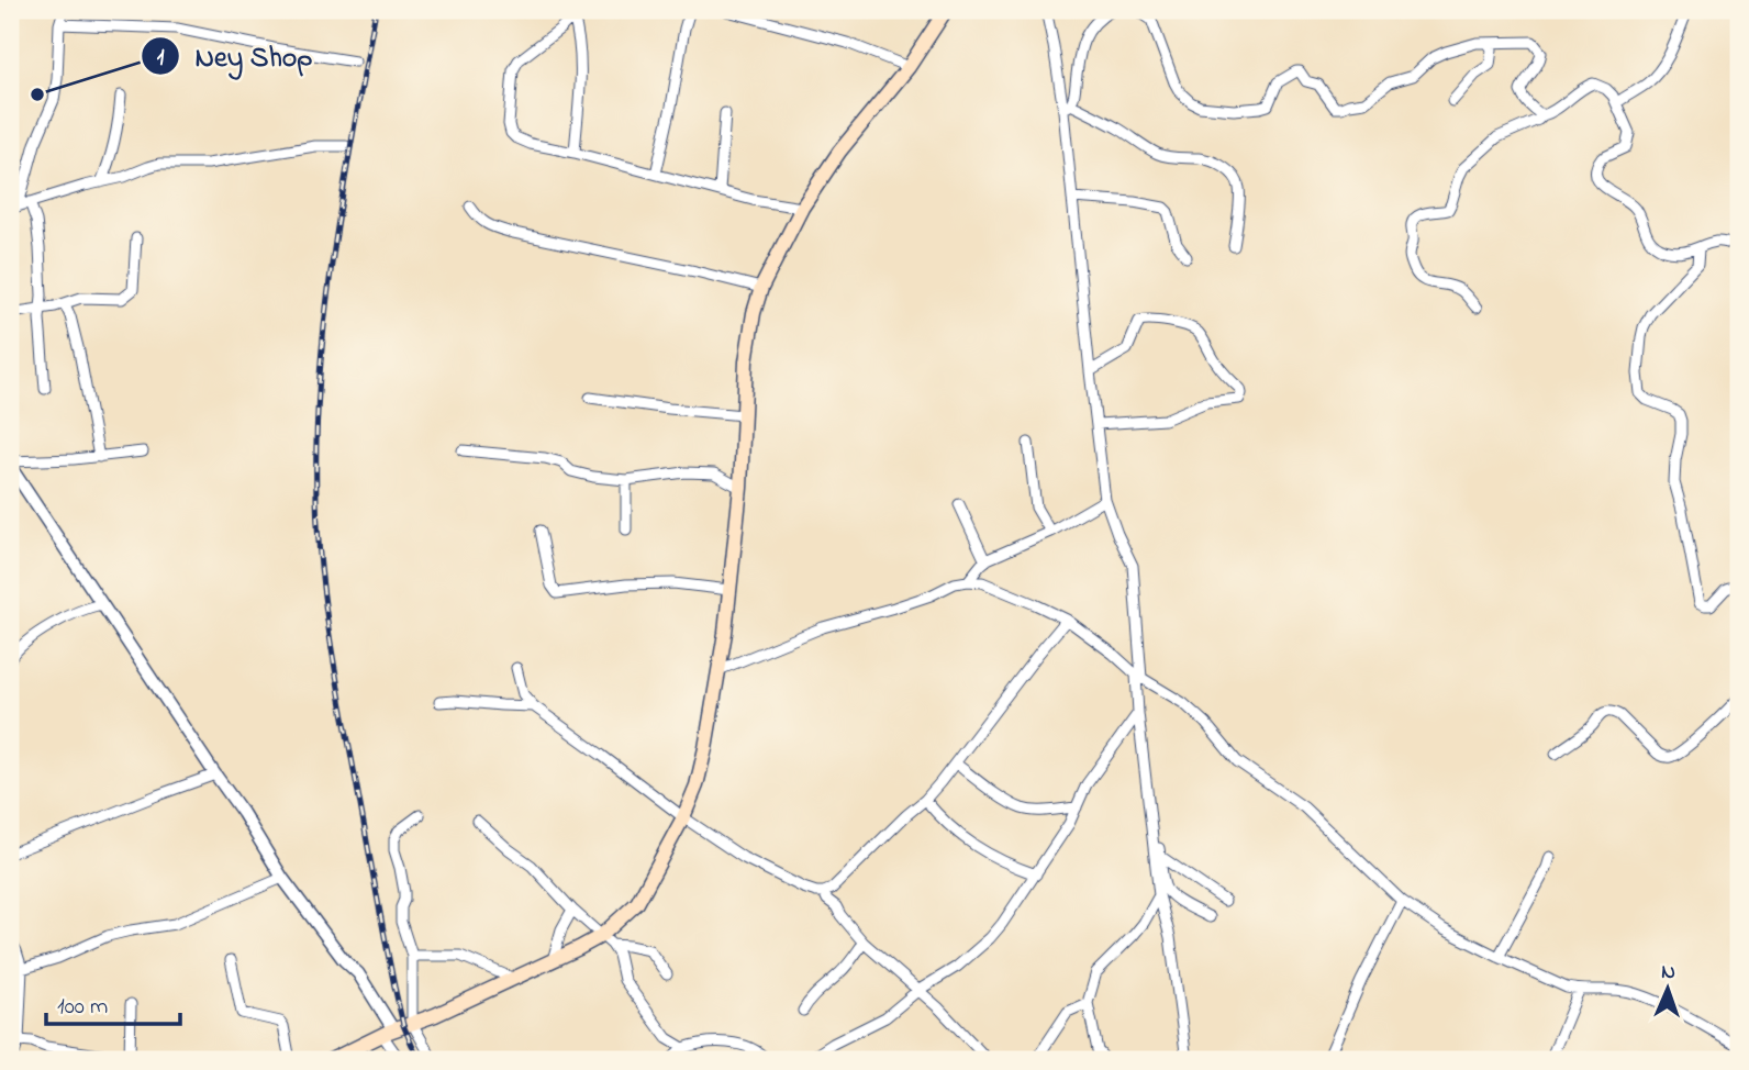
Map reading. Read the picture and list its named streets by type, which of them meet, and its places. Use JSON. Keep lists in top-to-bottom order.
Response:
{
  "places": ["Ney Shop"],
  "scale_bar": "100 m",
  "north": "top"
}
